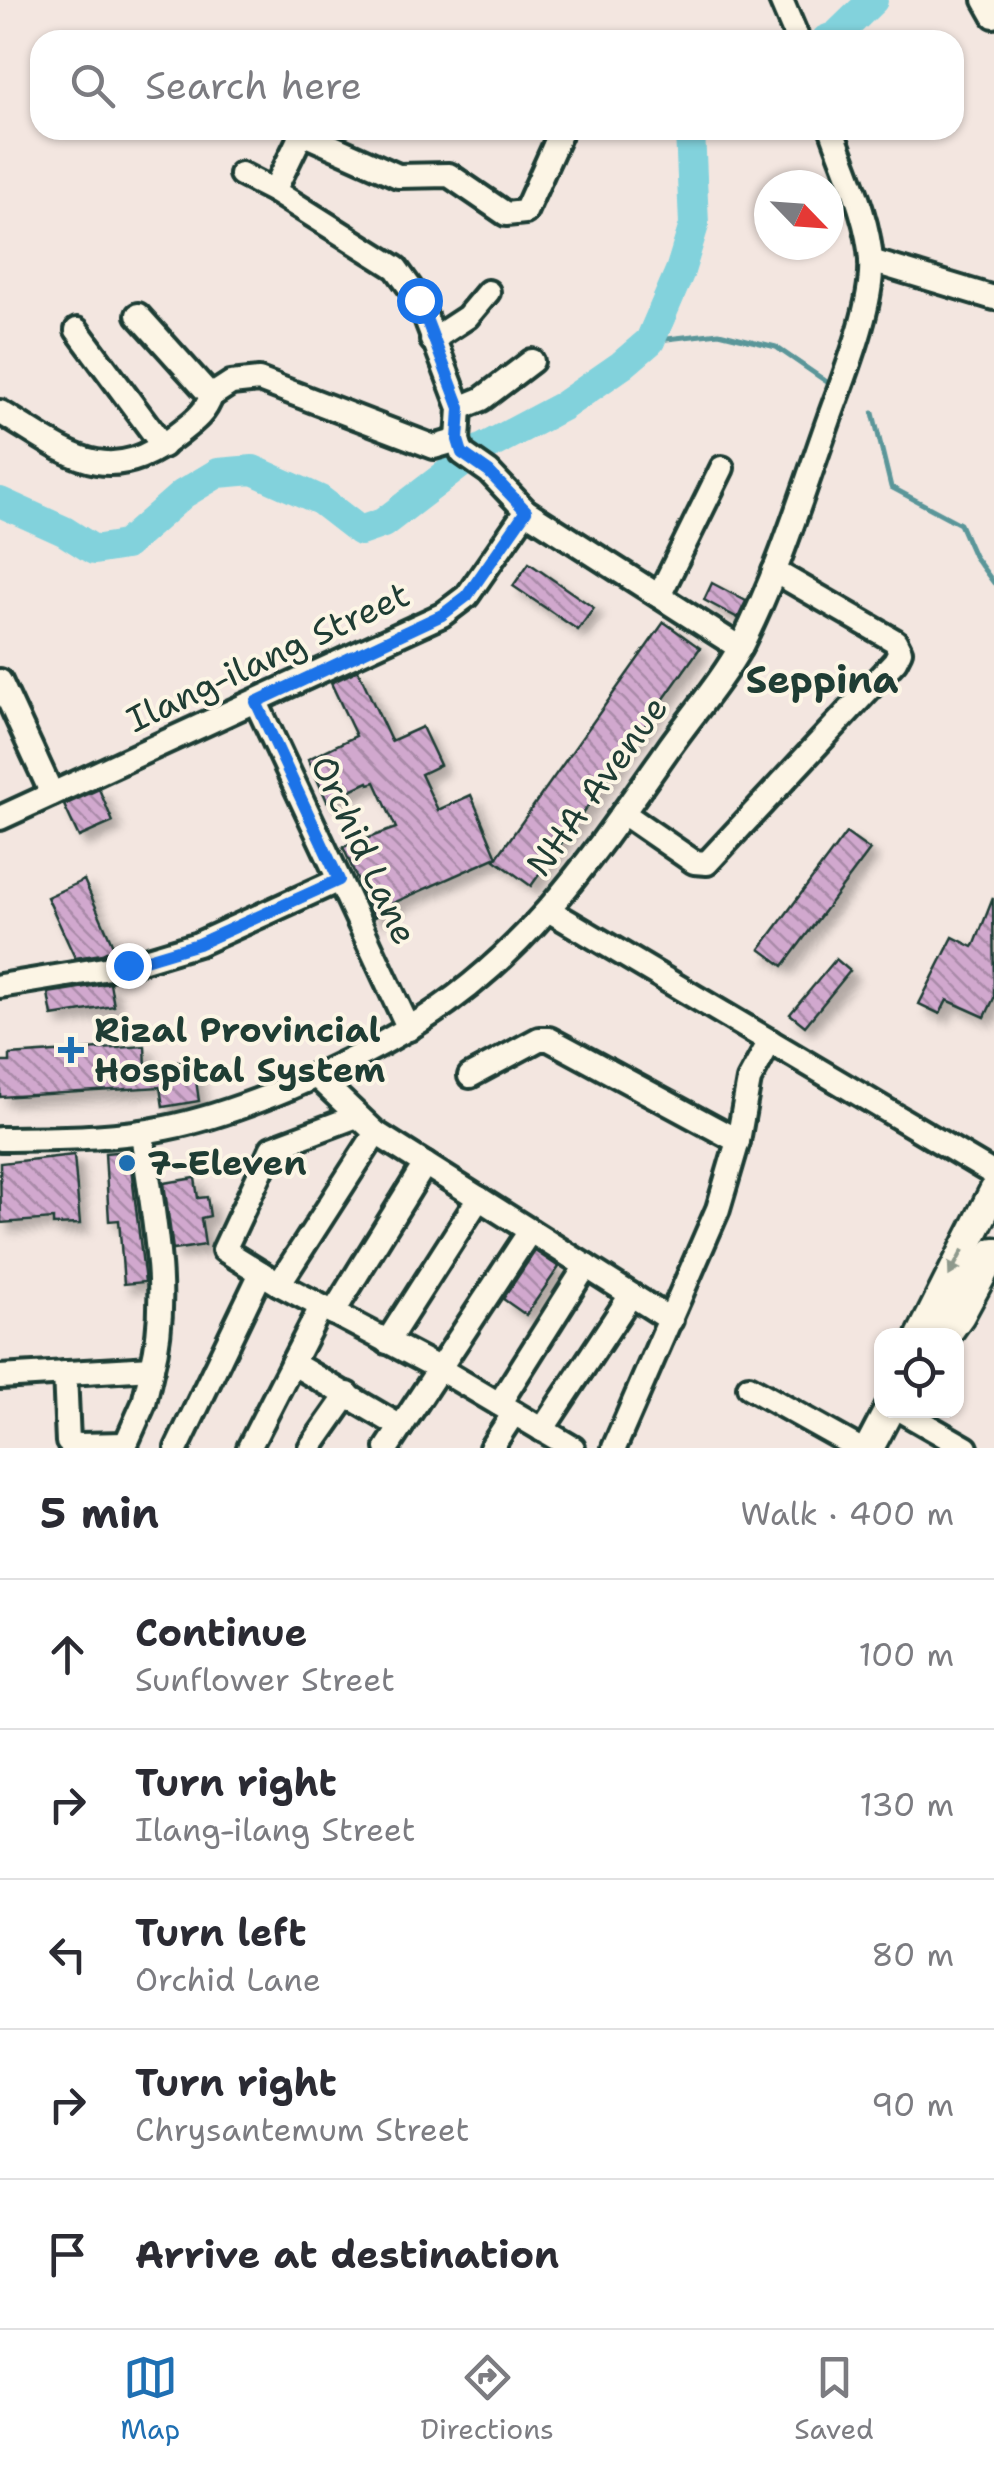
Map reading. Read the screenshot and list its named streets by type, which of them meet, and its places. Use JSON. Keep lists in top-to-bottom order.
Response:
{
  "streets": {
    "street": ["Ilang-ilang Street", "NHA Avenue", "Orchid Lane"]
  },
  "crossings": [
    ["Ilang-ilang Street", "Orchid Lane"],
    ["NHA Avenue", "Orchid Lane"]
  ],
  "districts": ["Seppina"],
  "places": {
    "health": ["Rizal Provincial Hospital System"],
    "other": ["7-Eleven"]
  },
  "north": "bottom right",
  "page": {
    "search": "Search here",
    "heading": ["5 min", "Walk · 400 m"],
    "list": [
      ["Continue", "Sunflower Street", "100 m"],
      ["Turn right", "Ilang-ilang Street", "130 m"],
      ["Turn left", "Orchid Lane", "80 m"],
      ["Turn right", "Chrysantemum Street", "90 m"],
      "Arrive at destination"
    ],
    "nav": ["Map", "Directions", "Saved"]
  }
}
